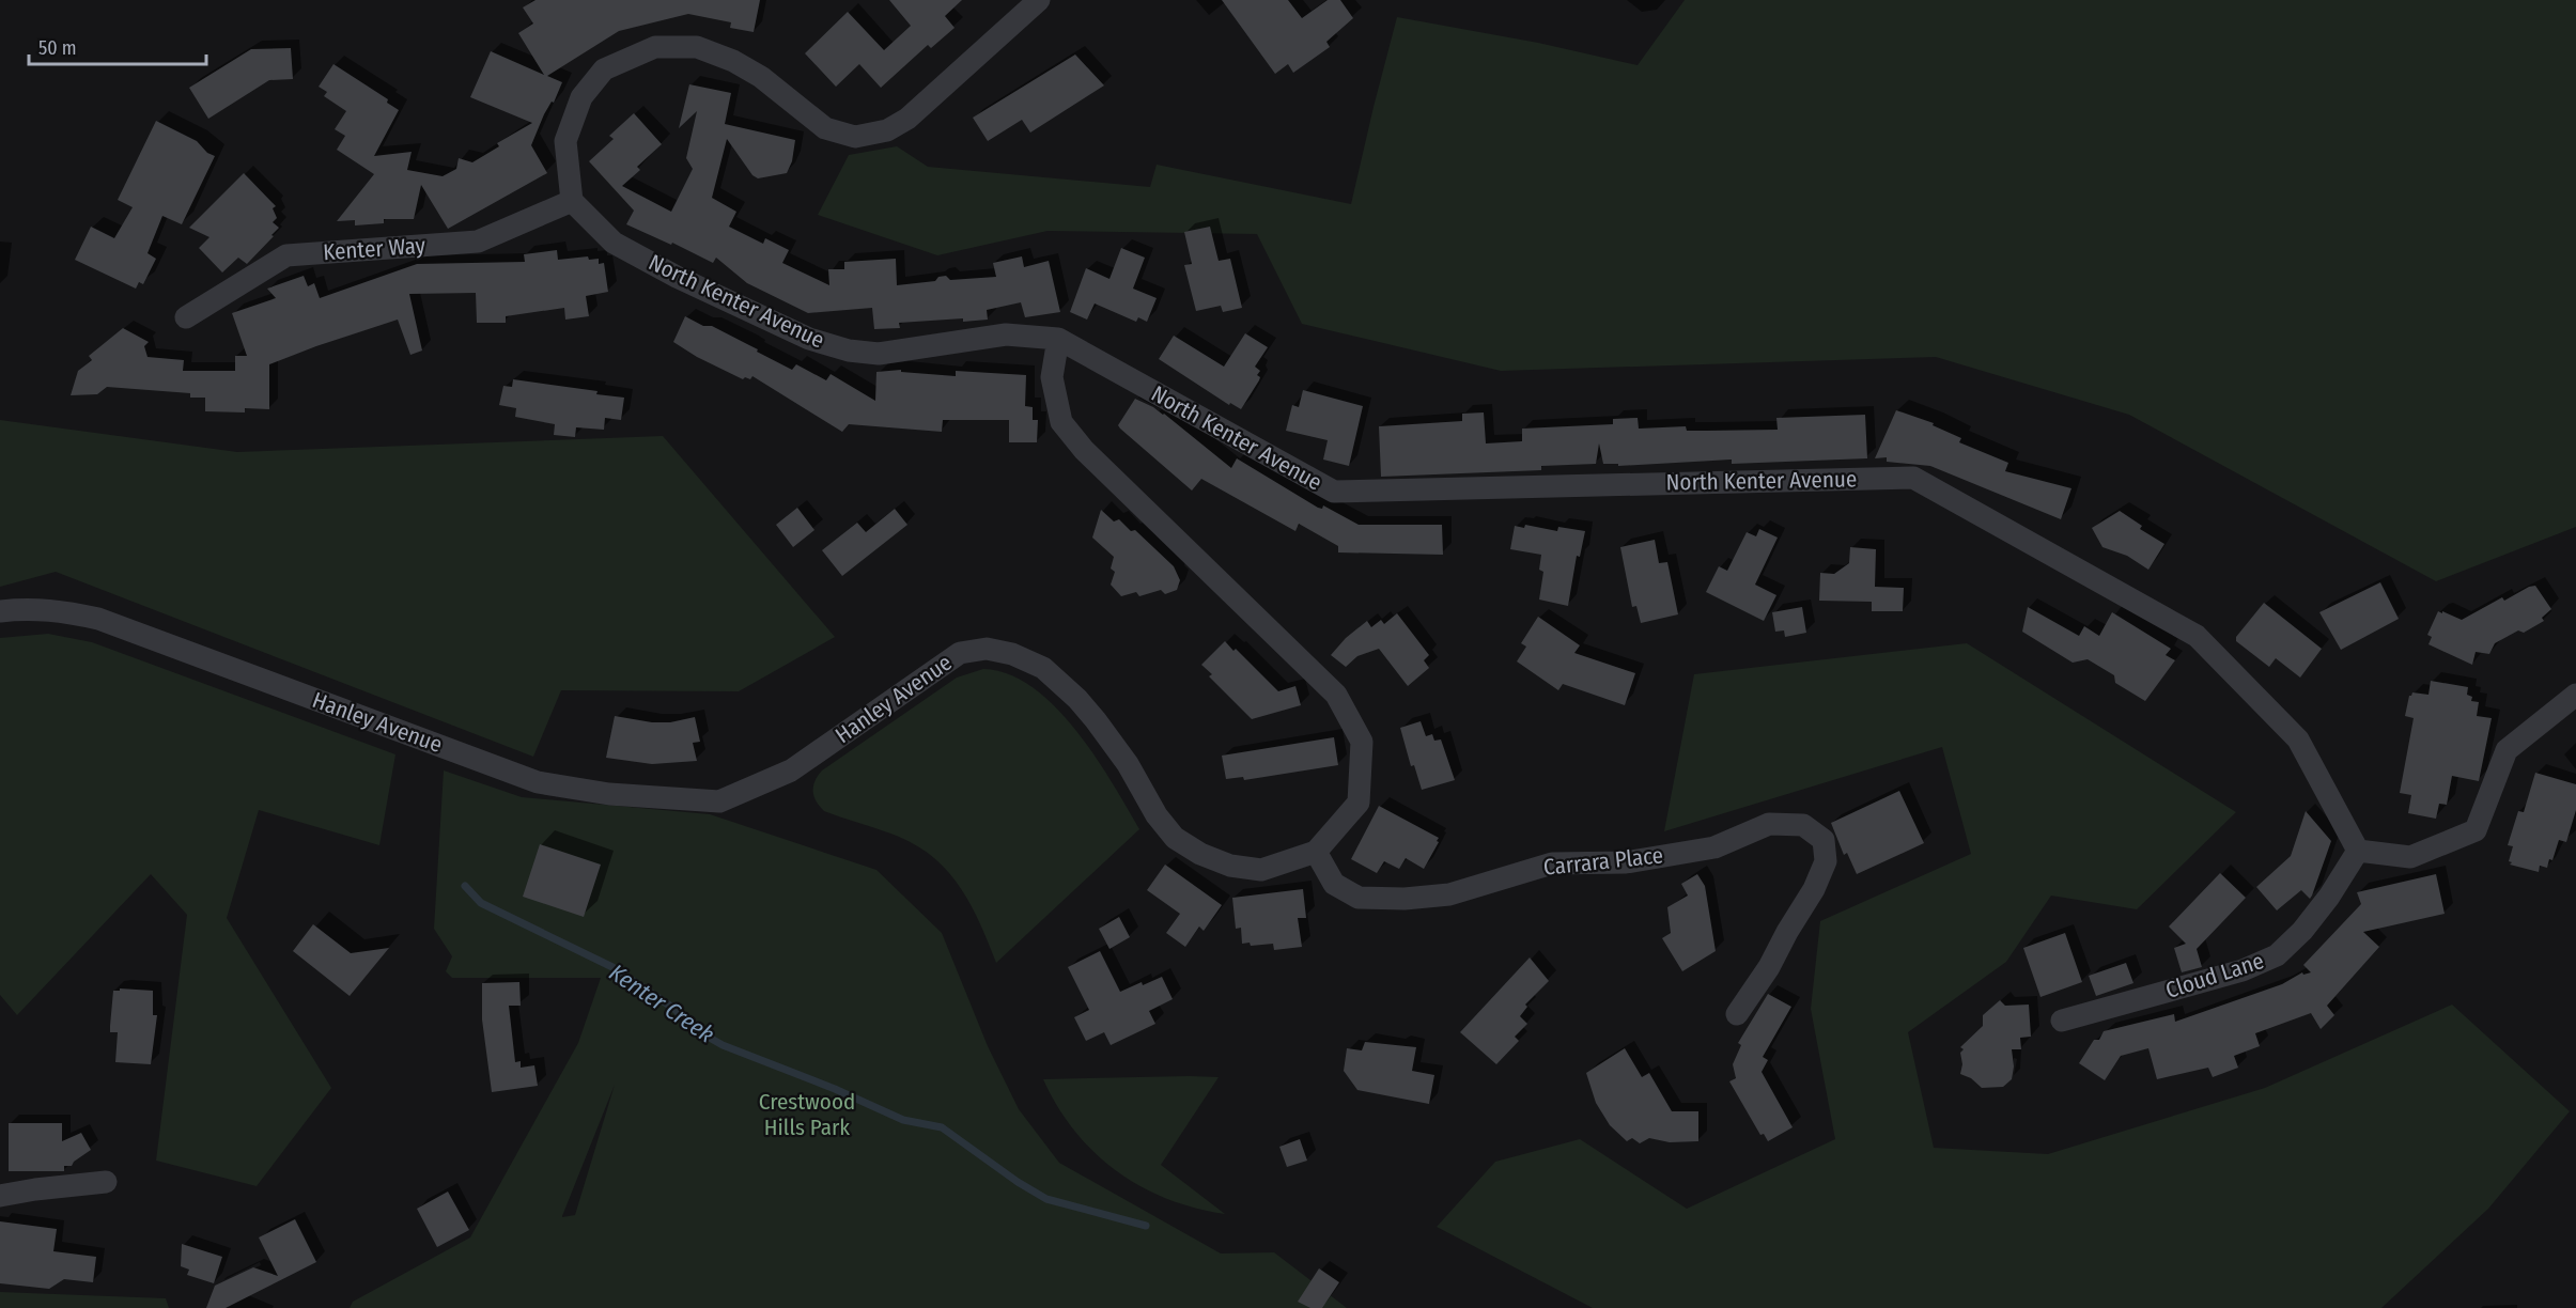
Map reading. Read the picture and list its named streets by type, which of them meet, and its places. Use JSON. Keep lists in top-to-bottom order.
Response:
{
  "streets": {
    "street": [
      "Kenter Way",
      "North Kenter Avenue",
      "Hanley Avenue",
      "Carrara Place",
      "Cloud Lane"
    ]
  },
  "crossings": [
    ["Kenter Way", "North Kenter Avenue"],
    ["North Kenter Avenue", "Cloud Lane"],
    ["Hanley Avenue", "Carrara Place"]
  ],
  "water": ["Kenter Creek"],
  "parks": ["Crestwood Hills Park"],
  "scale_bar": "50 m"
}
